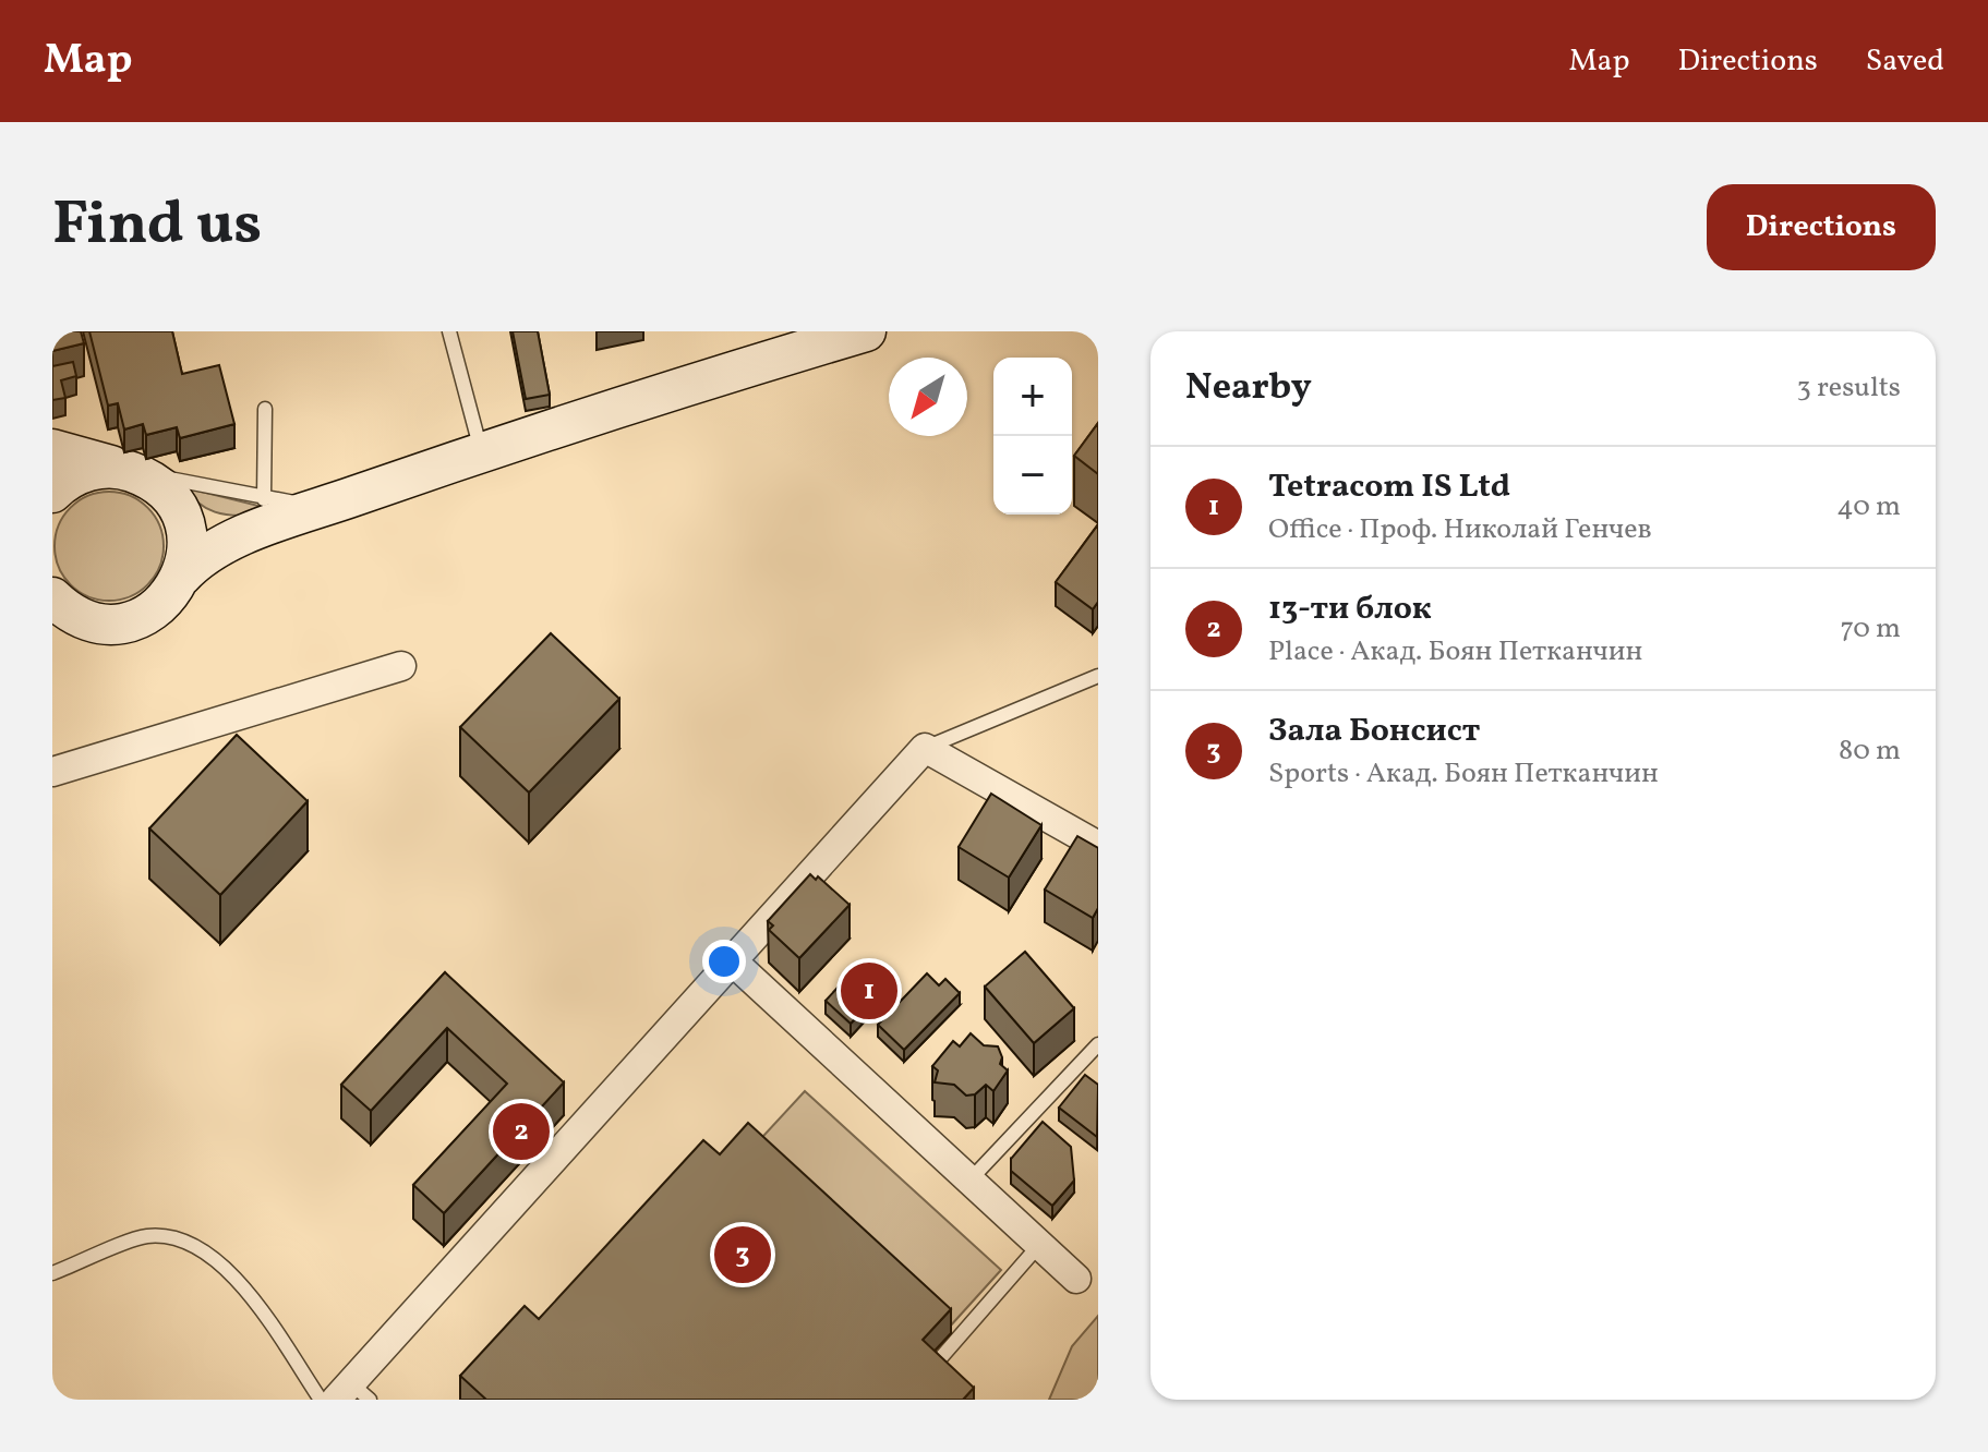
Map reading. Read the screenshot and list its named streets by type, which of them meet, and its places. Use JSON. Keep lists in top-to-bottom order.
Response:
{
  "north": "bottom left",
  "page": {
    "header": "Map",
    "nav": ["Map", "Directions", "Saved"],
    "title": "Find us",
    "buttons": "Directions",
    "heading": ["Nearby", "3 results"],
    "map_buttons": ["+", "−"],
    "list": [
      {
        "mark": "1",
        "name": "Tetracom IS Ltd",
        "note": "Office · Проф. Николай Генчев",
        "value": "40 m"
      },
      {
        "mark": "2",
        "name": "13-ти блок",
        "note": "Place · Акад. Боян Петканчин",
        "value": "70 m"
      },
      {
        "mark": "3",
        "name": "Зала Бонсист",
        "note": "Sports · Акад. Боян Петканчин",
        "value": "80 m"
      }
    ],
    "pins": ["1", "2", "3"]
  }
}
